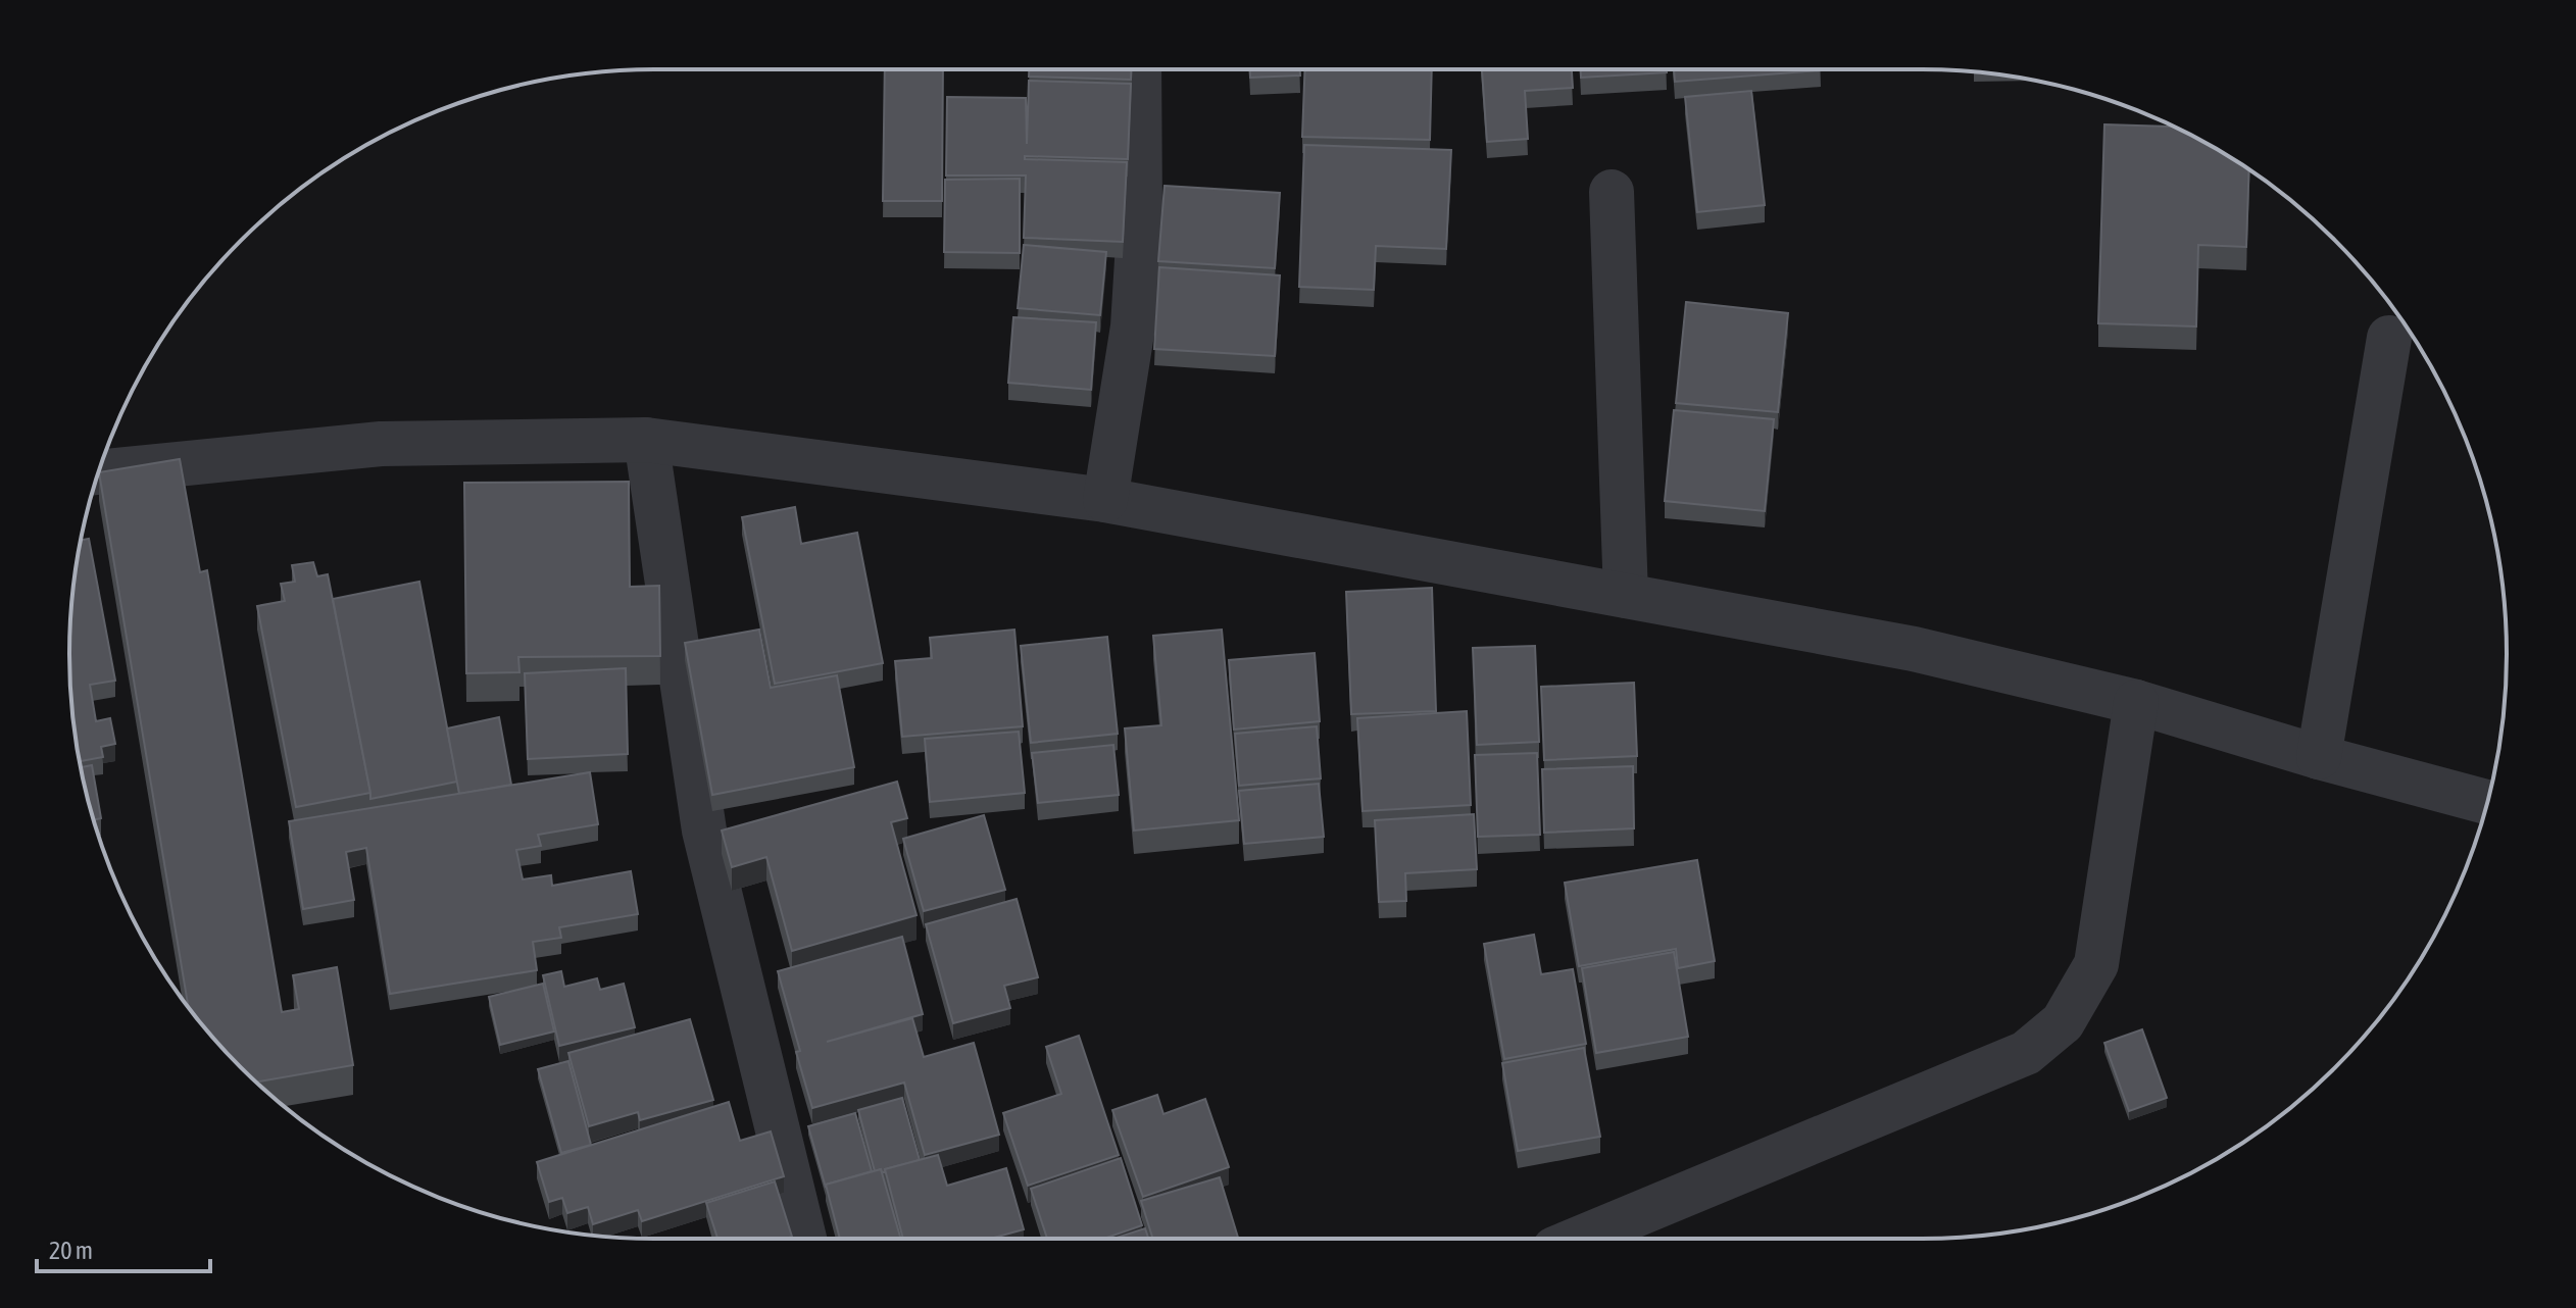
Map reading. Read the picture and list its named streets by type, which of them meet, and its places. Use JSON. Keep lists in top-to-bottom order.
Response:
{
  "scale_bar": "20 m"
}
